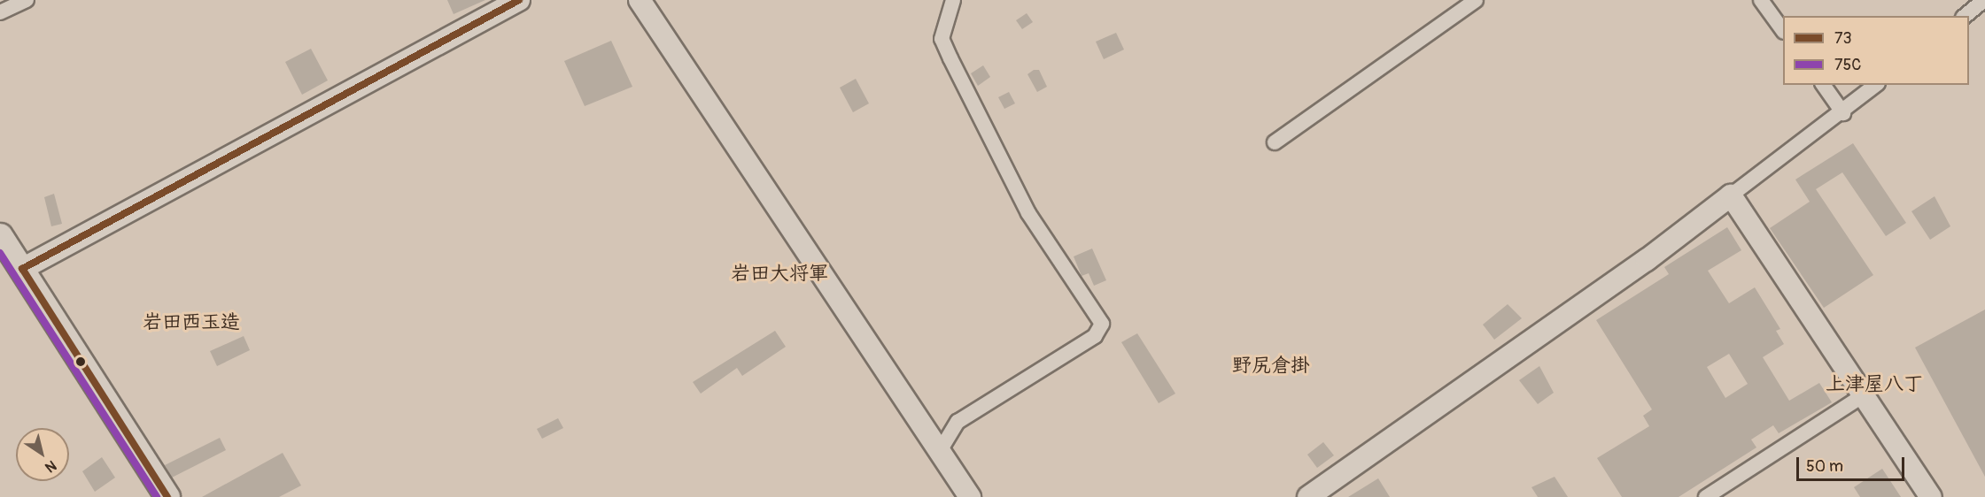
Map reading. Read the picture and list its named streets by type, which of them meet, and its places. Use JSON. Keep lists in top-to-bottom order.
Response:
{
  "districts": [
    "岩田大将軍",
    "岩田西玉造",
    "野尻倉掛",
    "上津屋八丁"
  ],
  "lines": ["transit line 73", "transit line 75C"],
  "legend": ["73", "75C"],
  "scale_bar": "50 m",
  "north": "bottom right"
}
